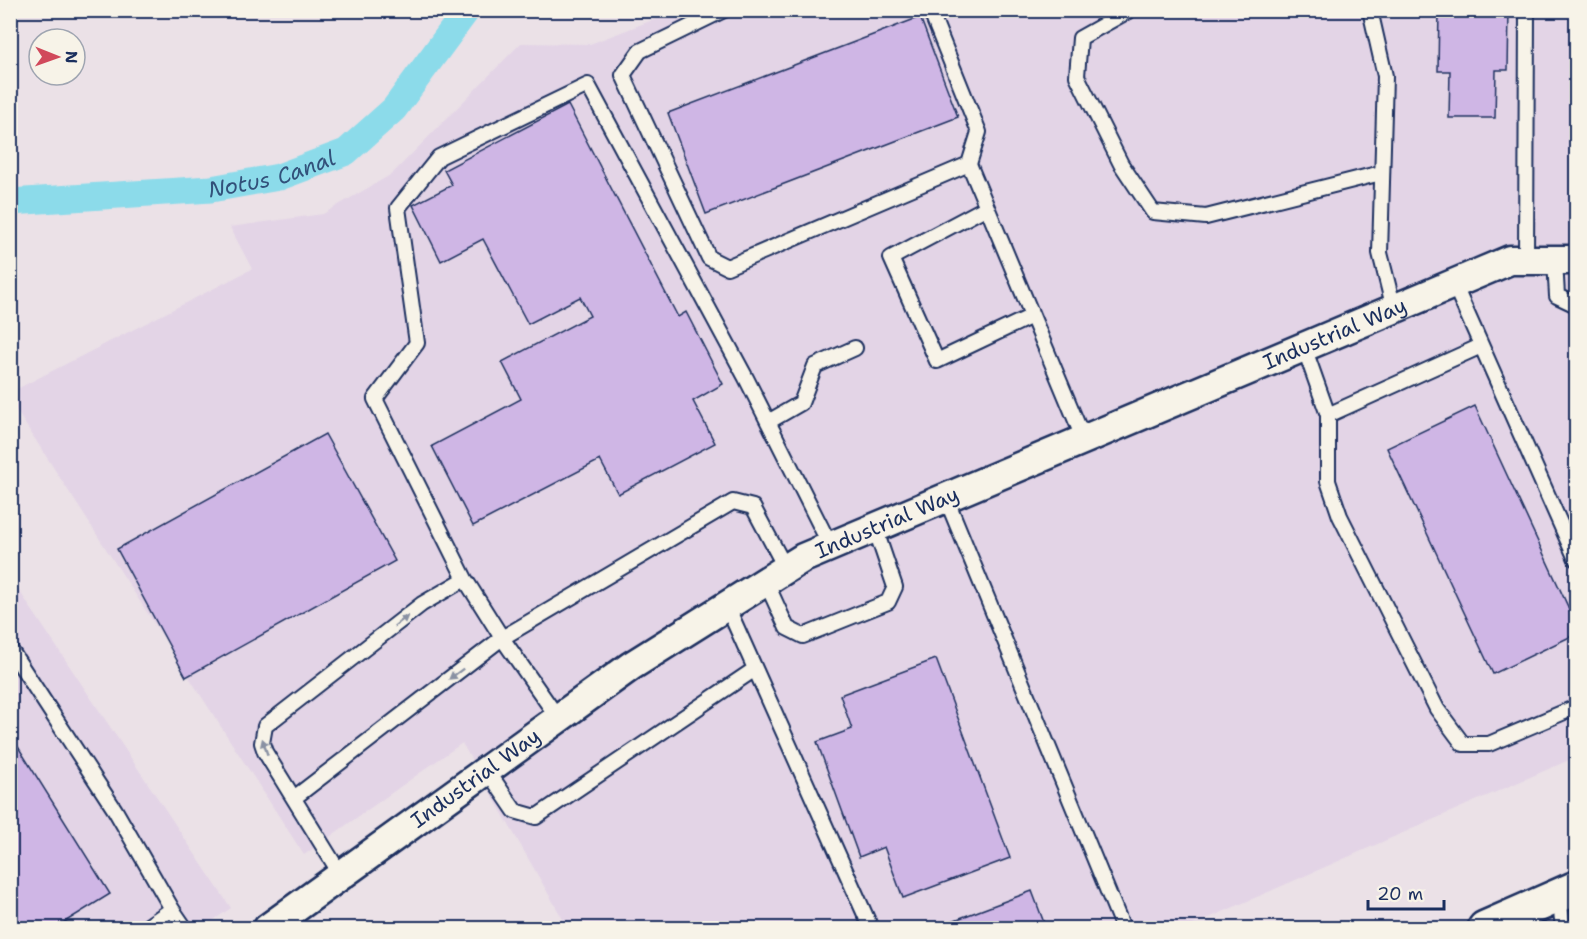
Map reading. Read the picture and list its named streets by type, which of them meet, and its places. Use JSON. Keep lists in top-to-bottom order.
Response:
{
  "streets": {
    "street": ["Industrial Way"]
  },
  "water": ["Notus Canal"],
  "scale_bar": "20 m",
  "north": "right"
}
